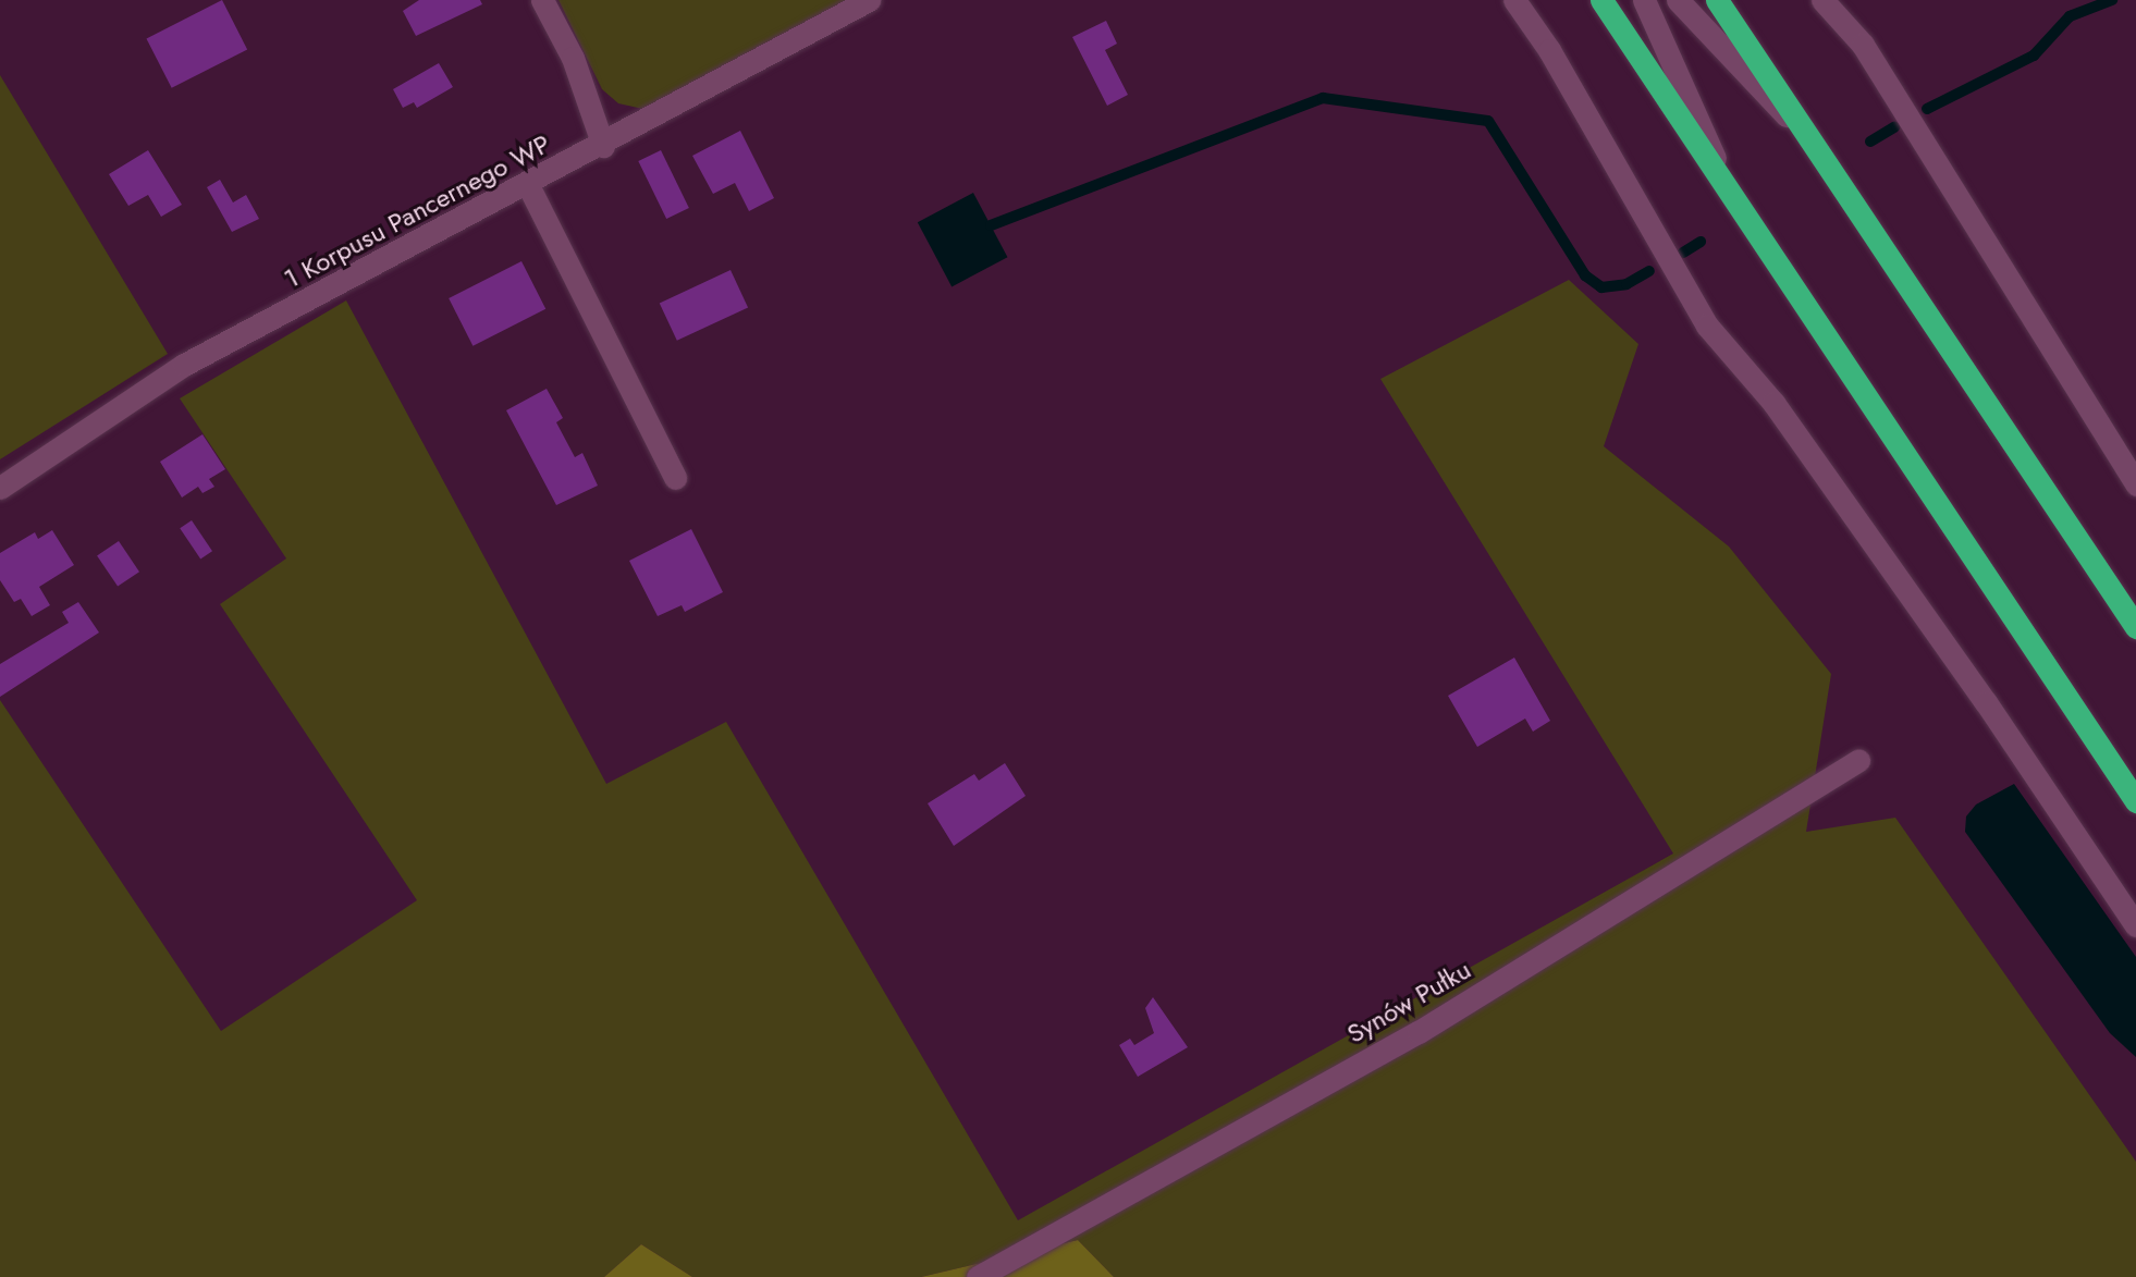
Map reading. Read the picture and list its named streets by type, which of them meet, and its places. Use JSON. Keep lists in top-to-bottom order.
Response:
{
  "streets": {
    "street": ["1 Korpusu Pancernego WP", "Synów Pułku"]
  }
}
